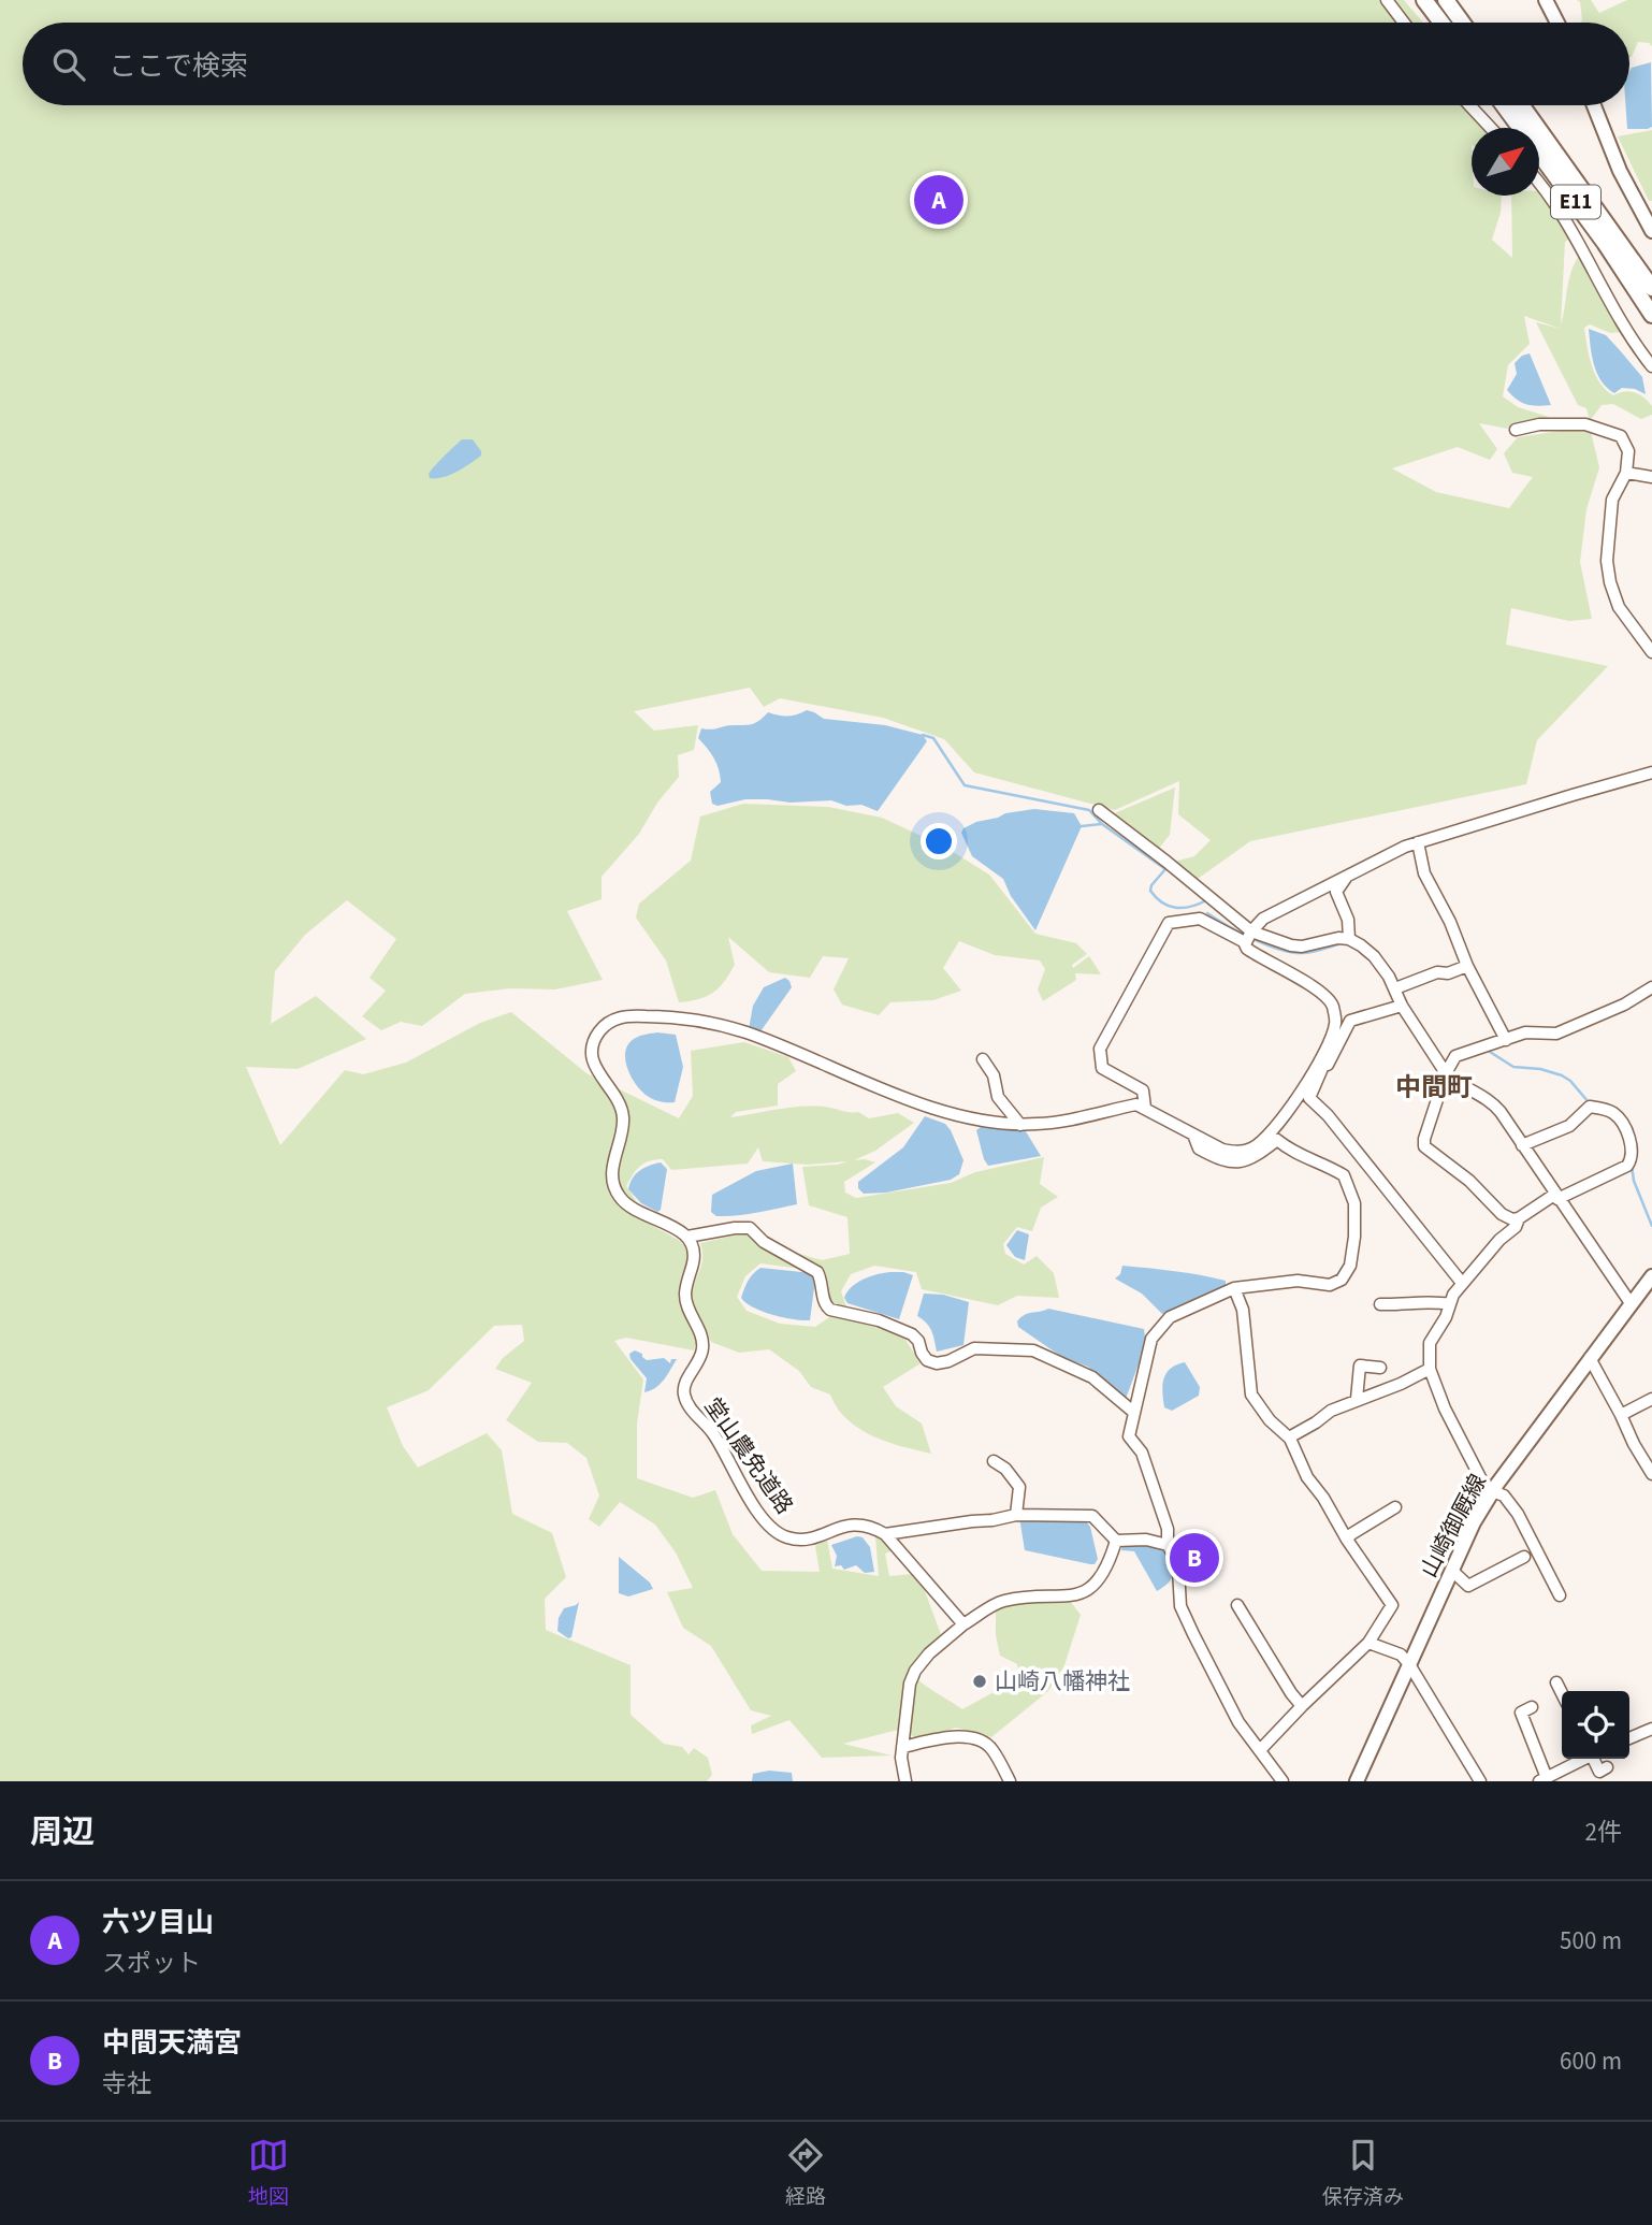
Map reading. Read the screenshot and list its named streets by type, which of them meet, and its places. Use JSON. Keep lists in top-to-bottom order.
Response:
{
  "streets": {
    "highway": ["E11"],
    "main road": ["山崎御厩線"],
    "street": ["堂山農免道路"]
  },
  "districts": ["中間町"],
  "places": ["山崎八幡神社"],
  "north": "top right",
  "page": {
    "search": "ここで検索",
    "pins": ["A", "B"],
    "heading": ["周辺", "2件"],
    "list": [
      {
        "mark": "A",
        "name": "六ツ目山",
        "note": "スポット",
        "value": "500 m"
      },
      {
        "mark": "B",
        "name": "中間天満宮",
        "note": "寺社",
        "value": "600 m"
      }
    ],
    "nav": ["地図", "経路", "保存済み"]
  }
}
